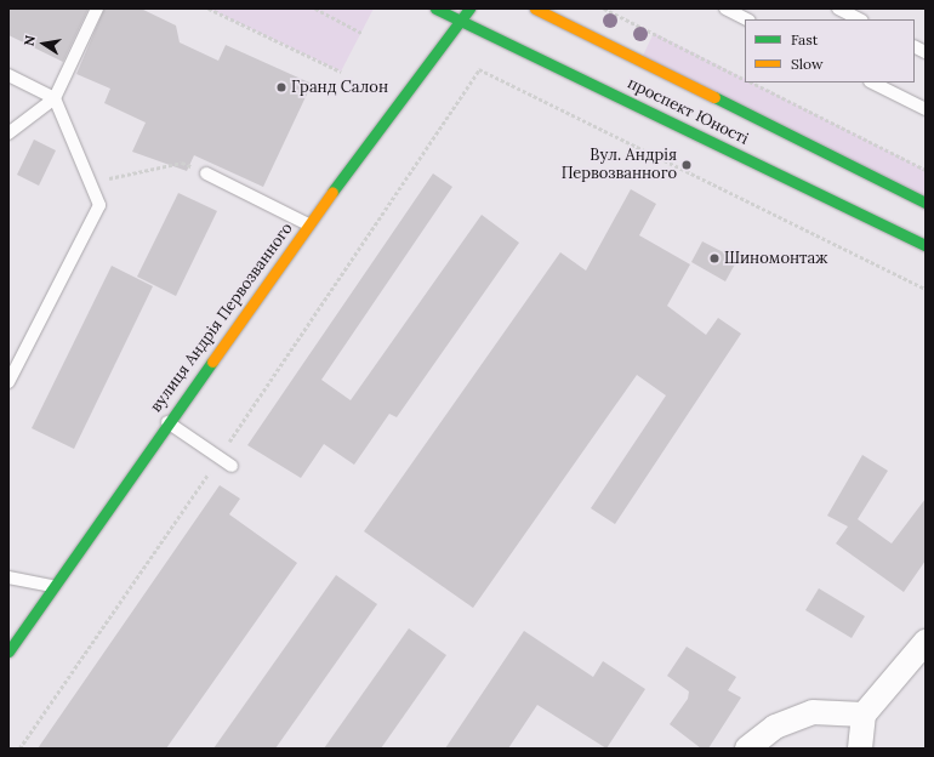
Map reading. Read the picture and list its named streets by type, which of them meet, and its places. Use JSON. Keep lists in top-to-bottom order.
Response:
{
  "streets": {
    "main road": ["проспект Юності", "вулиця Андрія Первозванного"]
  },
  "crossings": [
    ["проспект Юності", "вулиця Андрія Первозванного"]
  ],
  "places": ["Гранд Салон", "Вул. Андрія Первозванного", "Шиномонтаж"],
  "legend": ["Fast", "Slow"],
  "north": "left"
}
